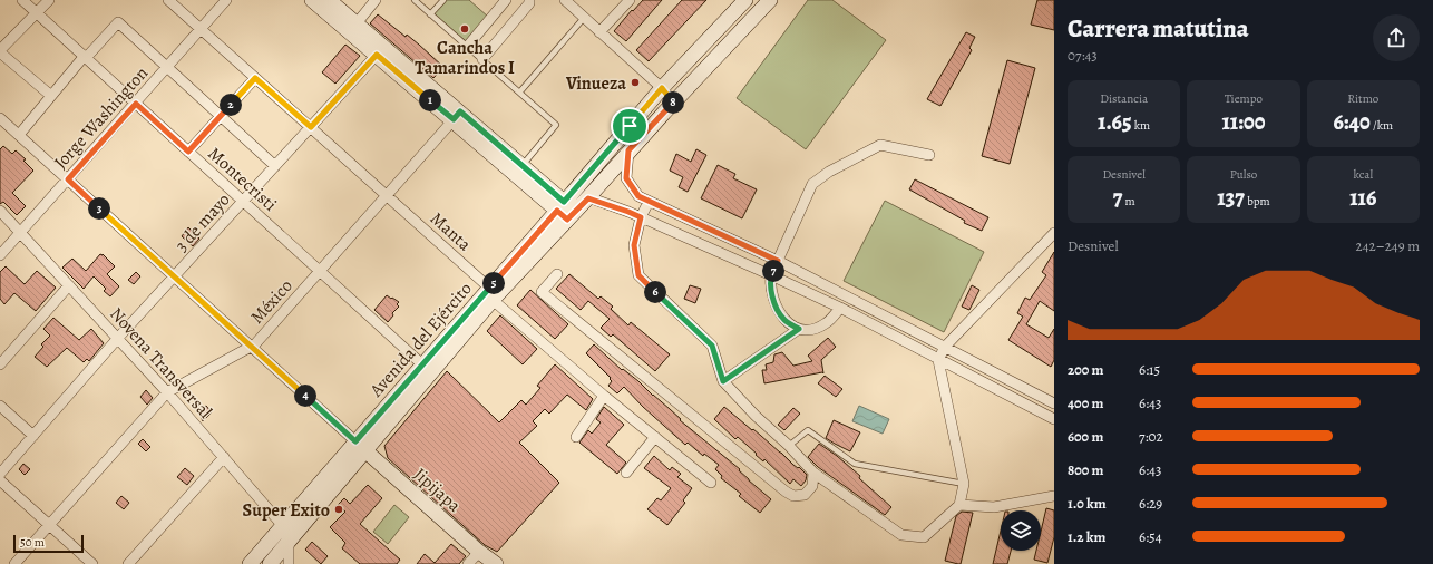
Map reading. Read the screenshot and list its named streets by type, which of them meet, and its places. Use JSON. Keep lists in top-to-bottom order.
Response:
{
  "streets": {
    "main road": ["Avenida del Ejército", "Jipijapa"],
    "street": [
      "Jorge Washington",
      "Montecristi",
      "3 de mayo",
      "Manta",
      "México",
      "Novena Transversal"
    ]
  },
  "crossings": [
    ["Jorge Washington", "Montecristi"],
    ["Jorge Washington", "Manta"],
    ["Jorge Washington", "Novena Transversal"],
    ["Montecristi", "3 de mayo"],
    ["Montecristi", "México"],
    ["Montecristi", "Avenida del Ejército"],
    ["3 de mayo", "Manta"],
    ["3 de mayo", "Novena Transversal"],
    ["Manta", "México"],
    ["Manta", "Avenida del Ejército"],
    ["México", "Novena Transversal"],
    ["Avenida del Ejército", "Novena Transversal"],
    ["Avenida del Ejército", "Jipijapa"]
  ],
  "places": ["Cancha Tamarindos I", "Vinueza", "Super Exito"],
  "scale_bar": "50 m",
  "page": {
    "heading": ["Carrera matutina", "07:43"],
    "stats": [
      ["Distancia", "1.65 km"],
      ["Tiempo", "11:00"],
      ["Ritmo", "6:40 /km"],
      ["Desnivel", "7 m"],
      ["Pulso", "137 bpm"],
      ["kcal", "116"]
    ],
    "pins": [
      "1",
      "8",
      "2",
      "3",
      "7",
      "5",
      "6",
      "4"
    ],
    "chart": ["Desnivel", "242–249 m"],
    "list": [
      {
        "name": "200 m",
        "note": "6:15"
      },
      {
        "name": "400 m",
        "note": "6:43"
      },
      {
        "name": "600 m",
        "note": "7:02"
      },
      {
        "name": "800 m",
        "note": "6:43"
      },
      {
        "name": "1.0 km",
        "note": "6:29"
      },
      {
        "name": "1.2 km",
        "note": "6:54"
      }
    ],
    "scale": "50 m"
  }
}
